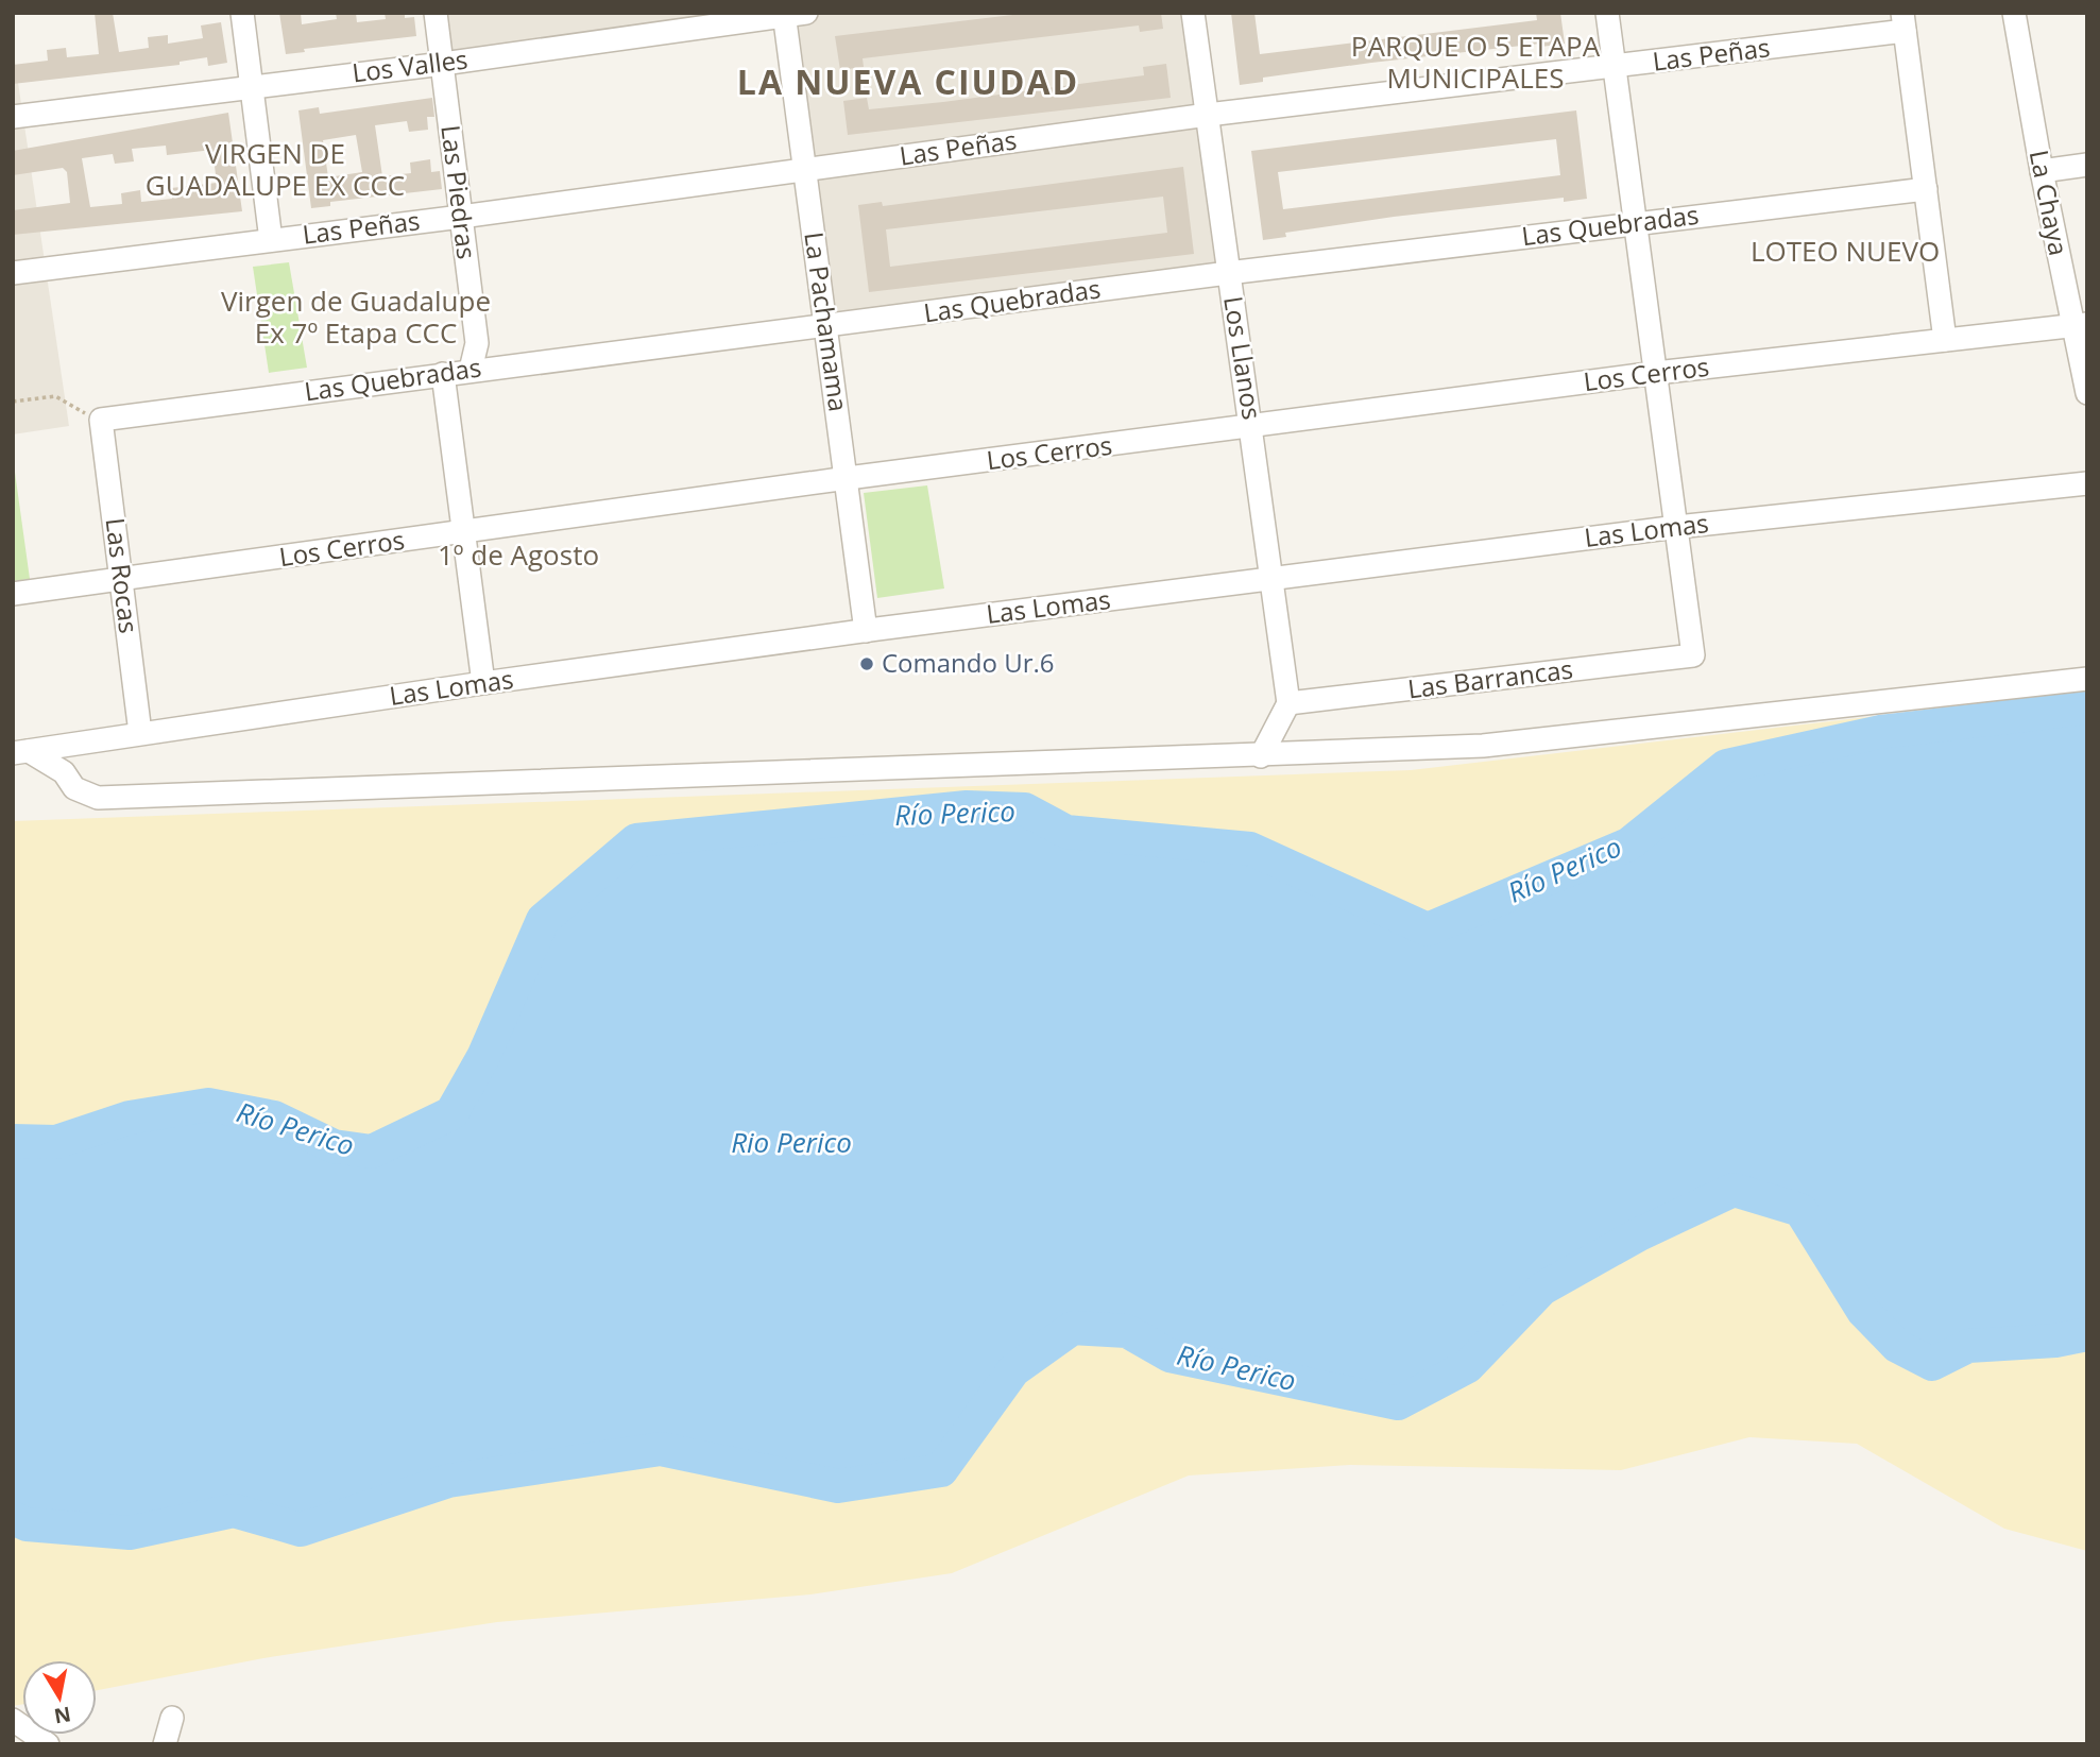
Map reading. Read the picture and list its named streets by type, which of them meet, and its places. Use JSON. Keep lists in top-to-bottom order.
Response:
{
  "streets": {
    "street": [
      "Las Peñas",
      "Los Valles",
      "Las Piedras",
      "La Chaya",
      "Las Quebradas",
      "La Pachamama",
      "Los Llanos",
      "Los Cerros",
      "Las Lomas",
      "Las Rocas",
      "Las Barrancas"
    ]
  },
  "crossings": [
    ["Las Peñas", "Las Piedras"],
    ["Las Peñas", "La Pachamama"],
    ["Las Peñas", "Los Llanos"],
    ["Los Valles", "Las Piedras"],
    ["Los Valles", "La Pachamama"],
    ["Las Piedras", "Las Quebradas"],
    ["La Chaya", "Los Cerros"],
    ["Las Quebradas", "La Pachamama"],
    ["Las Quebradas", "Los Llanos"],
    ["Las Quebradas", "Las Rocas"],
    ["La Pachamama", "Los Cerros"],
    ["La Pachamama", "Las Lomas"],
    ["Los Llanos", "Los Cerros"],
    ["Los Llanos", "Las Lomas"],
    ["Los Llanos", "Las Barrancas"],
    ["Los Cerros", "Las Rocas"],
    ["Las Lomas", "Las Rocas"],
    ["Las Lomas", "Las Barrancas"]
  ],
  "districts": [
    "PARQUE O 5 ETAPA MUNICIPALES",
    "LA NUEVA CIUDAD",
    "VIRGEN DE GUADALUPE EX CCC",
    "LOTEO NUEVO",
    "Virgen de Guadalupe Ex 7º Etapa CCC",
    "1º de Agosto"
  ],
  "water": ["Río Perico", "Rio Perico"],
  "places": ["Comando Ur.6"],
  "north": "bottom"
}
